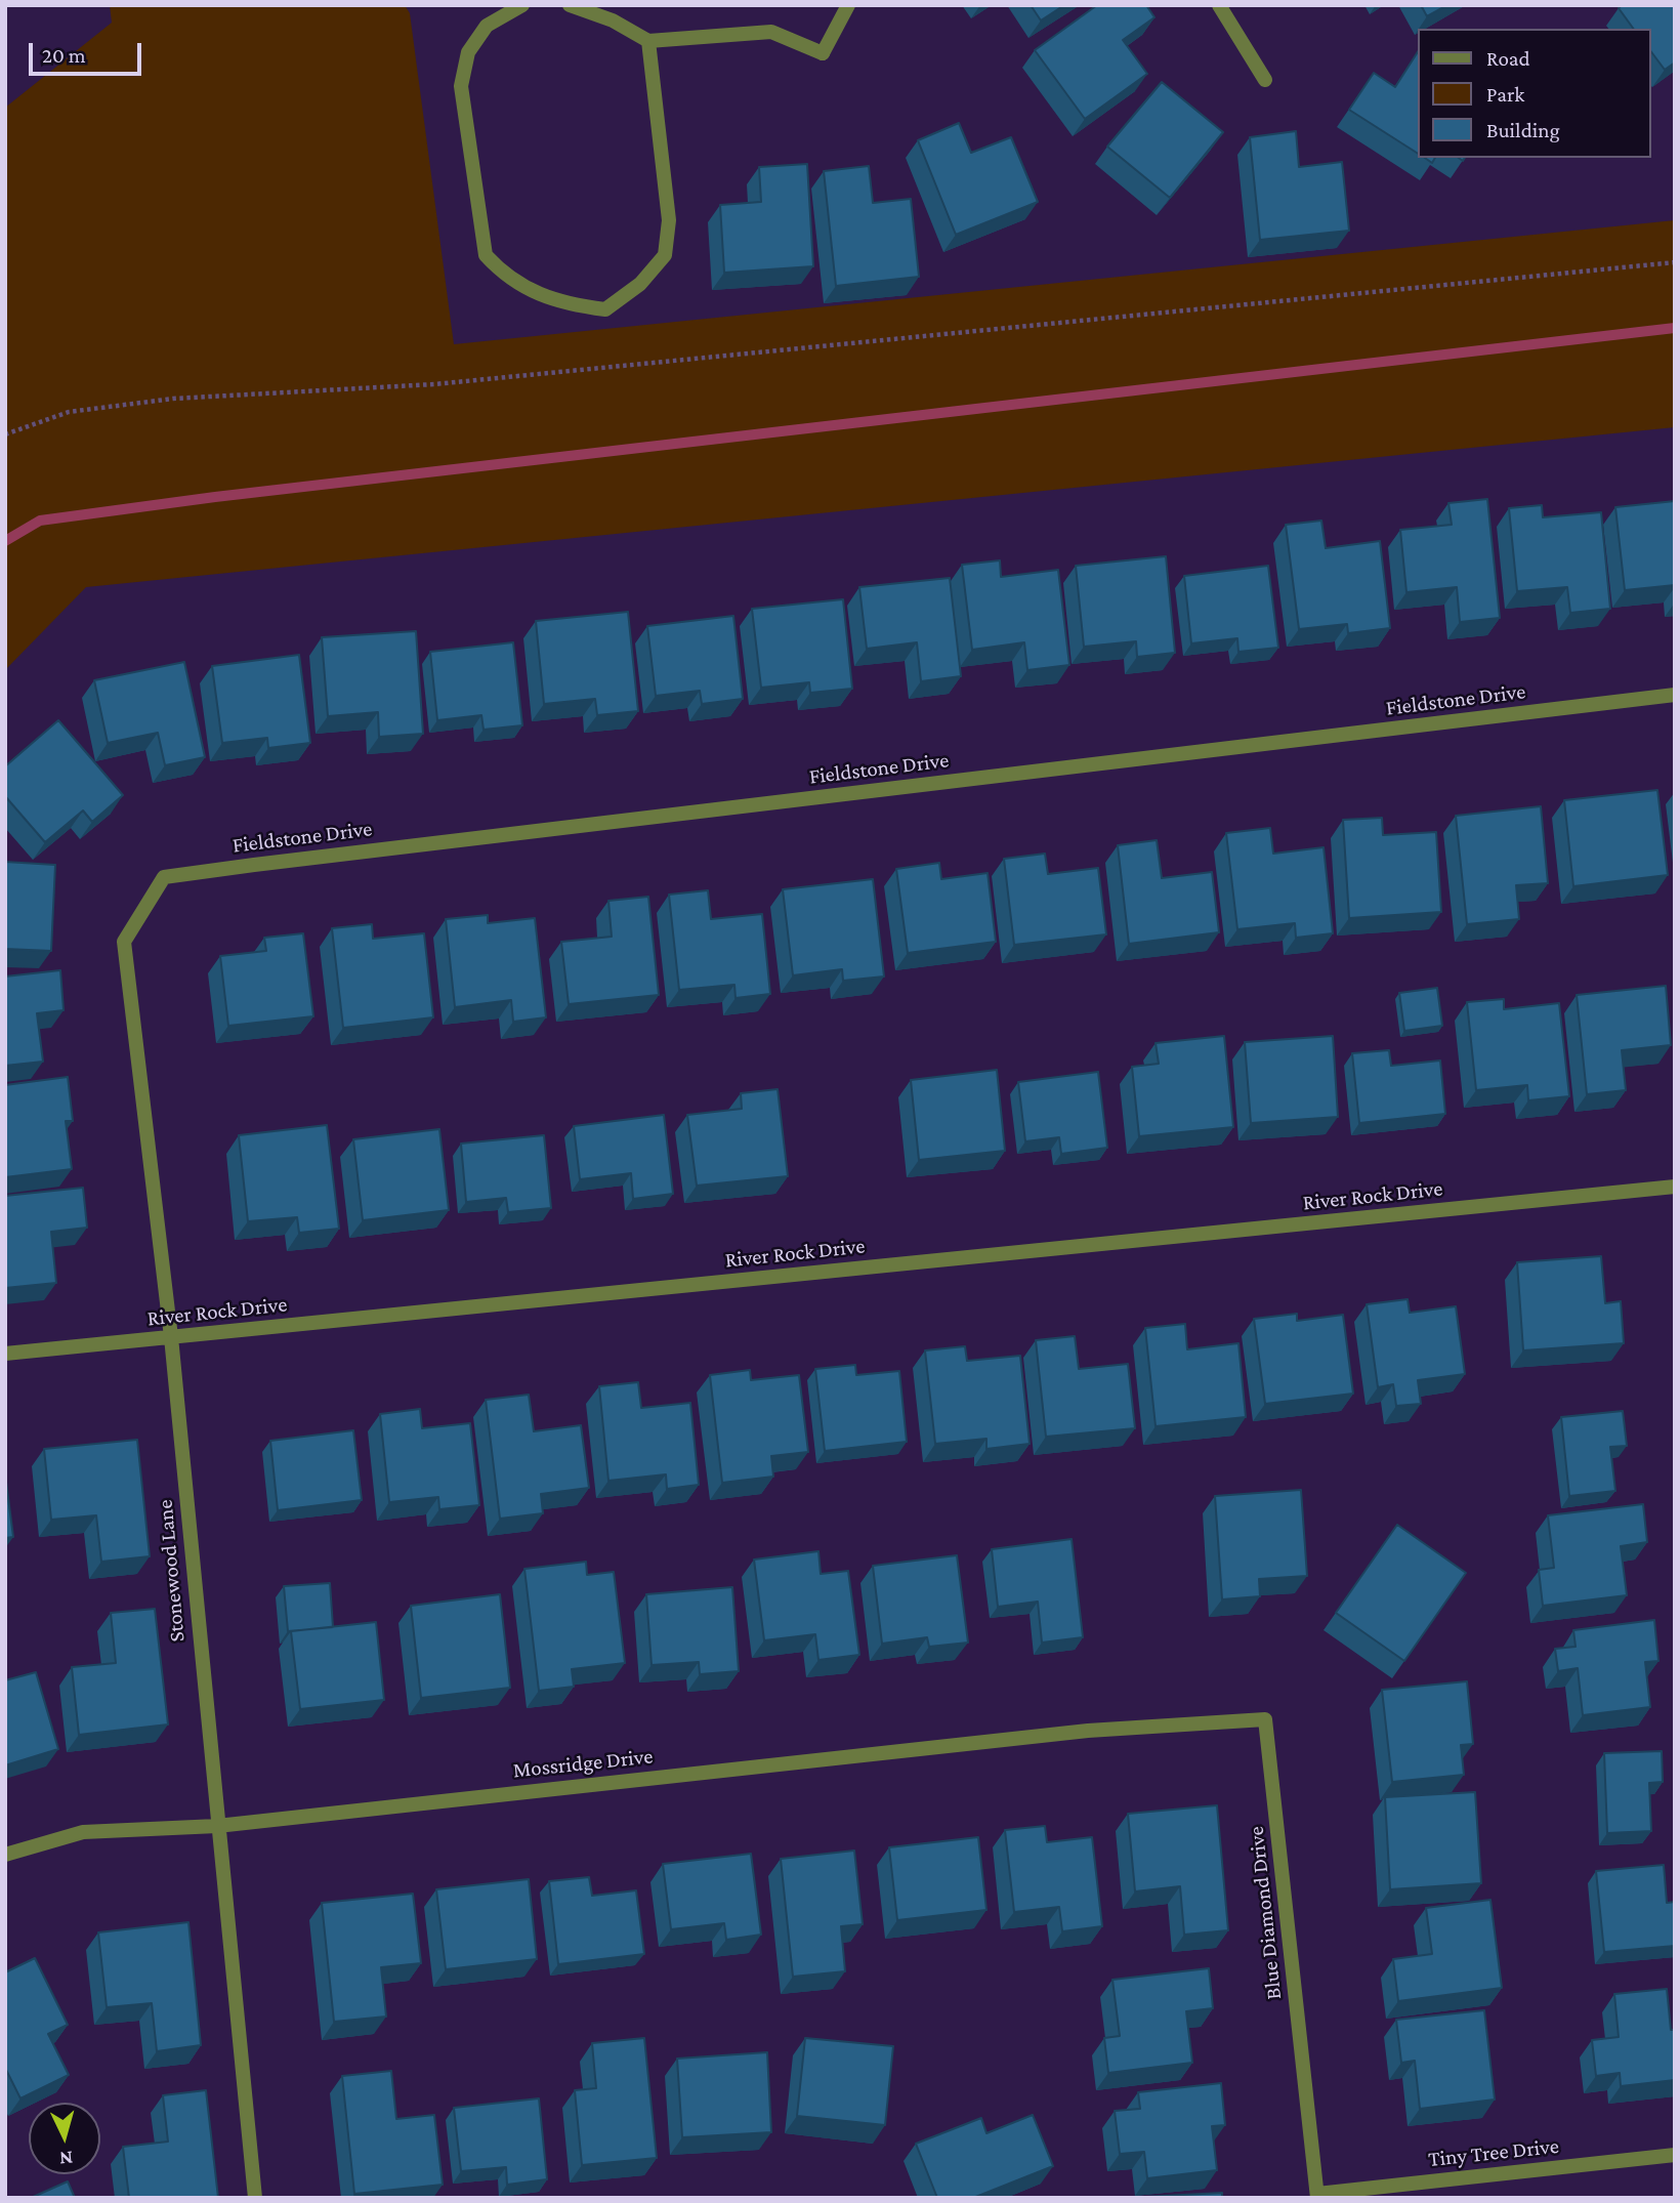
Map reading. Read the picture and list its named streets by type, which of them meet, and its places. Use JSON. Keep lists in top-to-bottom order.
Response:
{
  "streets": {
    "street": [
      "Fieldstone Drive",
      "River Rock Drive",
      "Stonewood Lane",
      "Mossridge Drive",
      "Blue Diamond Drive",
      "Tiny Tree Drive"
    ]
  },
  "crossings": [
    ["Fieldstone Drive", "Stonewood Lane"],
    ["River Rock Drive", "Stonewood Lane"],
    ["Stonewood Lane", "Mossridge Drive"],
    ["Mossridge Drive", "Blue Diamond Drive"],
    ["Blue Diamond Drive", "Tiny Tree Drive"]
  ],
  "legend": ["Road", "Park", "Building"],
  "scale_bar": "20 m",
  "north": "bottom"
}
